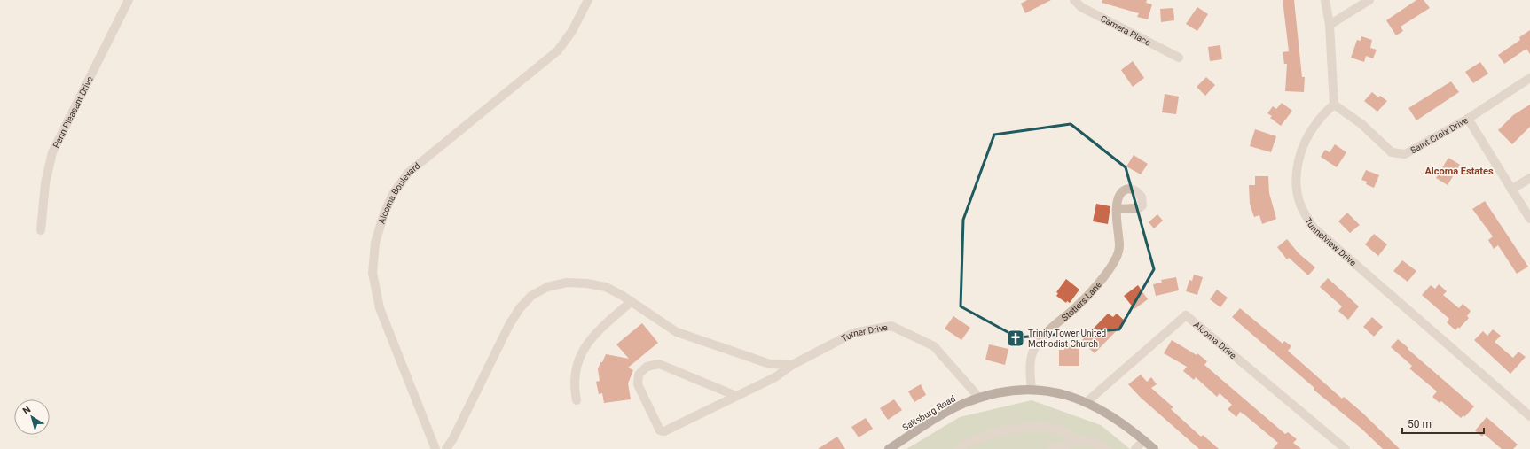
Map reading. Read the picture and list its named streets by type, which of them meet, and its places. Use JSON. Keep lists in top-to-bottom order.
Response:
{
  "streets": {
    "main road": ["Saltsburg Road"],
    "street": [
      "Camera Place",
      "Penn Pleasant Drive",
      "Saint Croix Drive",
      "Alcoma Boulevard",
      "Tunnelview Drive",
      "Stotlers Lane",
      "Turner Drive",
      "Alcoma Drive"
    ]
  },
  "crossings": [
    ["Saint Croix Drive", "Tunnelview Drive"],
    ["Stotlers Lane", "Saltsburg Road"],
    ["Turner Drive", "Saltsburg Road"],
    ["Alcoma Drive", "Saltsburg Road"]
  ],
  "districts": ["Alcoma Estates"],
  "places": {
    "church": ["Trinity Tower United Methodist Church"]
  },
  "scale_bar": "50 m",
  "north": "top left"
}
